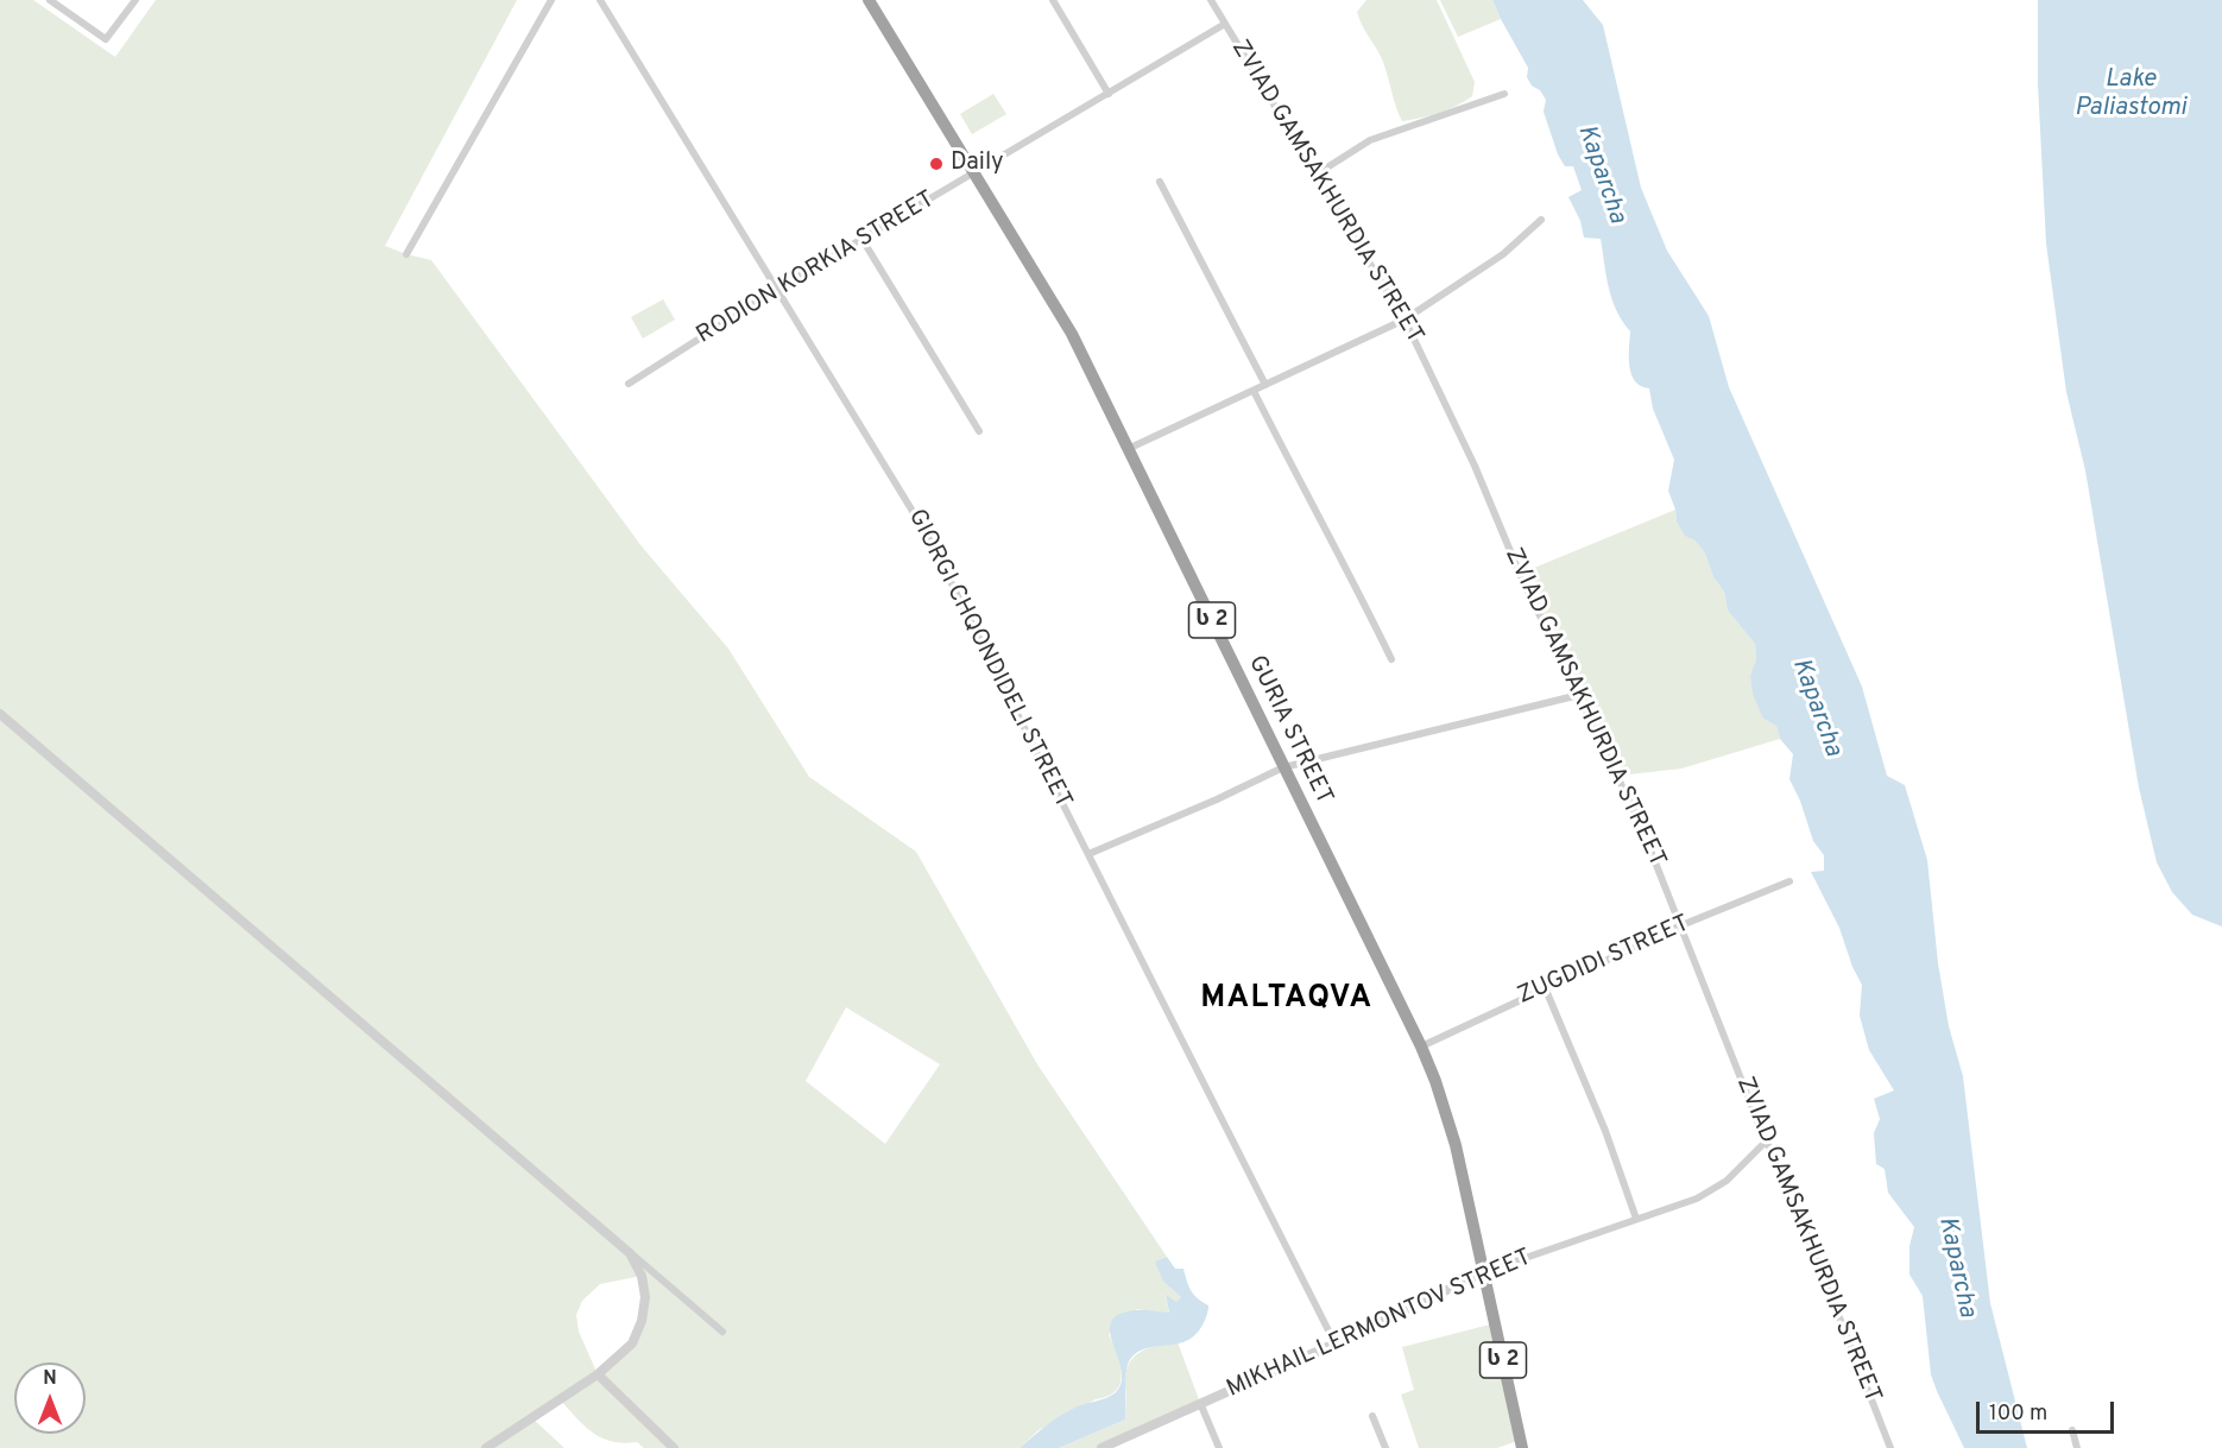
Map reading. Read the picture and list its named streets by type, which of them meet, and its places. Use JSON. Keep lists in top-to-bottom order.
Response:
{
  "streets": {
    "highway": ["ს 2", "GURIA STREET"],
    "street": [
      "ZVIAD GAMSAKHURDIA STREET",
      "RODION KORKIA STREET",
      "GIORGI CHQONDIDELI STREET",
      "ZUGDIDI STREET",
      "MIKHAIL LERMONTOV STREET"
    ]
  },
  "crossings": [
    ["ZVIAD GAMSAKHURDIA STREET", "RODION KORKIA STREET"],
    ["ZVIAD GAMSAKHURDIA STREET", "ZUGDIDI STREET"],
    ["ZVIAD GAMSAKHURDIA STREET", "MIKHAIL LERMONTOV STREET"],
    ["RODION KORKIA STREET", "GIORGI CHQONDIDELI STREET"],
    ["RODION KORKIA STREET", "GURIA STREET"],
    ["GIORGI CHQONDIDELI STREET", "MIKHAIL LERMONTOV STREET"],
    ["GURIA STREET", "ZUGDIDI STREET"],
    ["GURIA STREET", "MIKHAIL LERMONTOV STREET"]
  ],
  "districts": ["MALTAQVA"],
  "water": ["Lake Paliastomi", "Kaparcha"],
  "places": ["Daily"],
  "scale_bar": "100 m",
  "north": "top"
}
